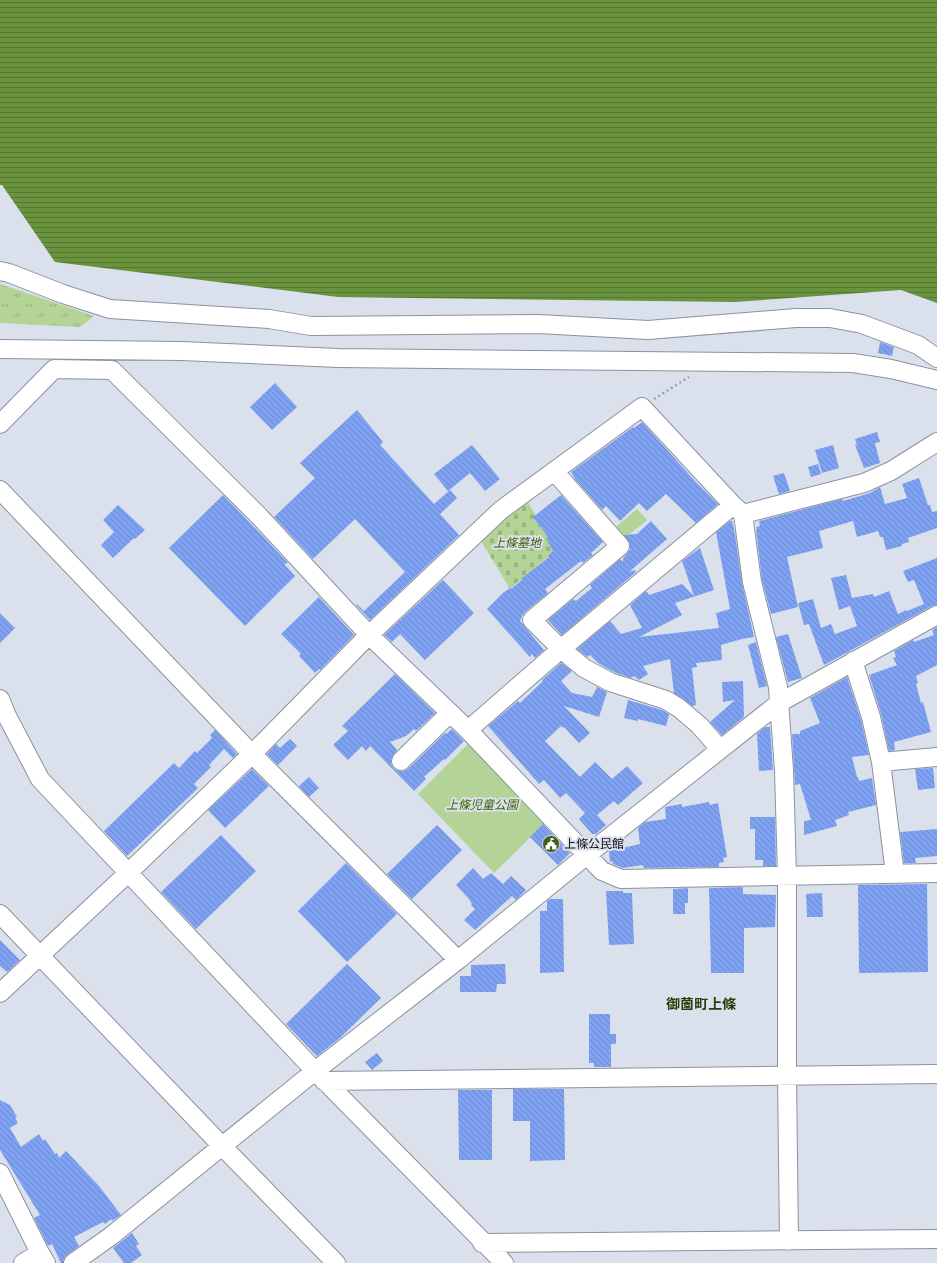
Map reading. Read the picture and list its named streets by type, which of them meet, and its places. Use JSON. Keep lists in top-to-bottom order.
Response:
{
  "districts": ["御薗町上條"],
  "parks": ["上條墓地", "上條児童公園"],
  "places": {
    "public building": ["上條公民館"]
  }
}
